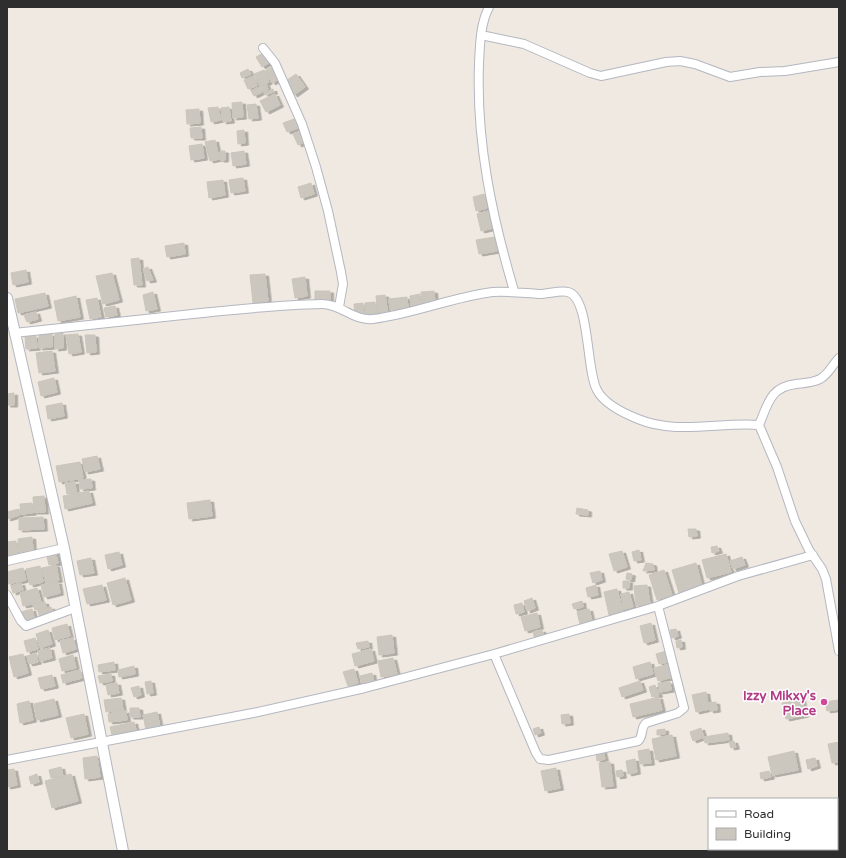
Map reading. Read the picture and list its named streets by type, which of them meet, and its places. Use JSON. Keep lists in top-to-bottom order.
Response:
{
  "places": ["Izzy Mikxy's Place"],
  "legend": ["Road", "Building"]
}
